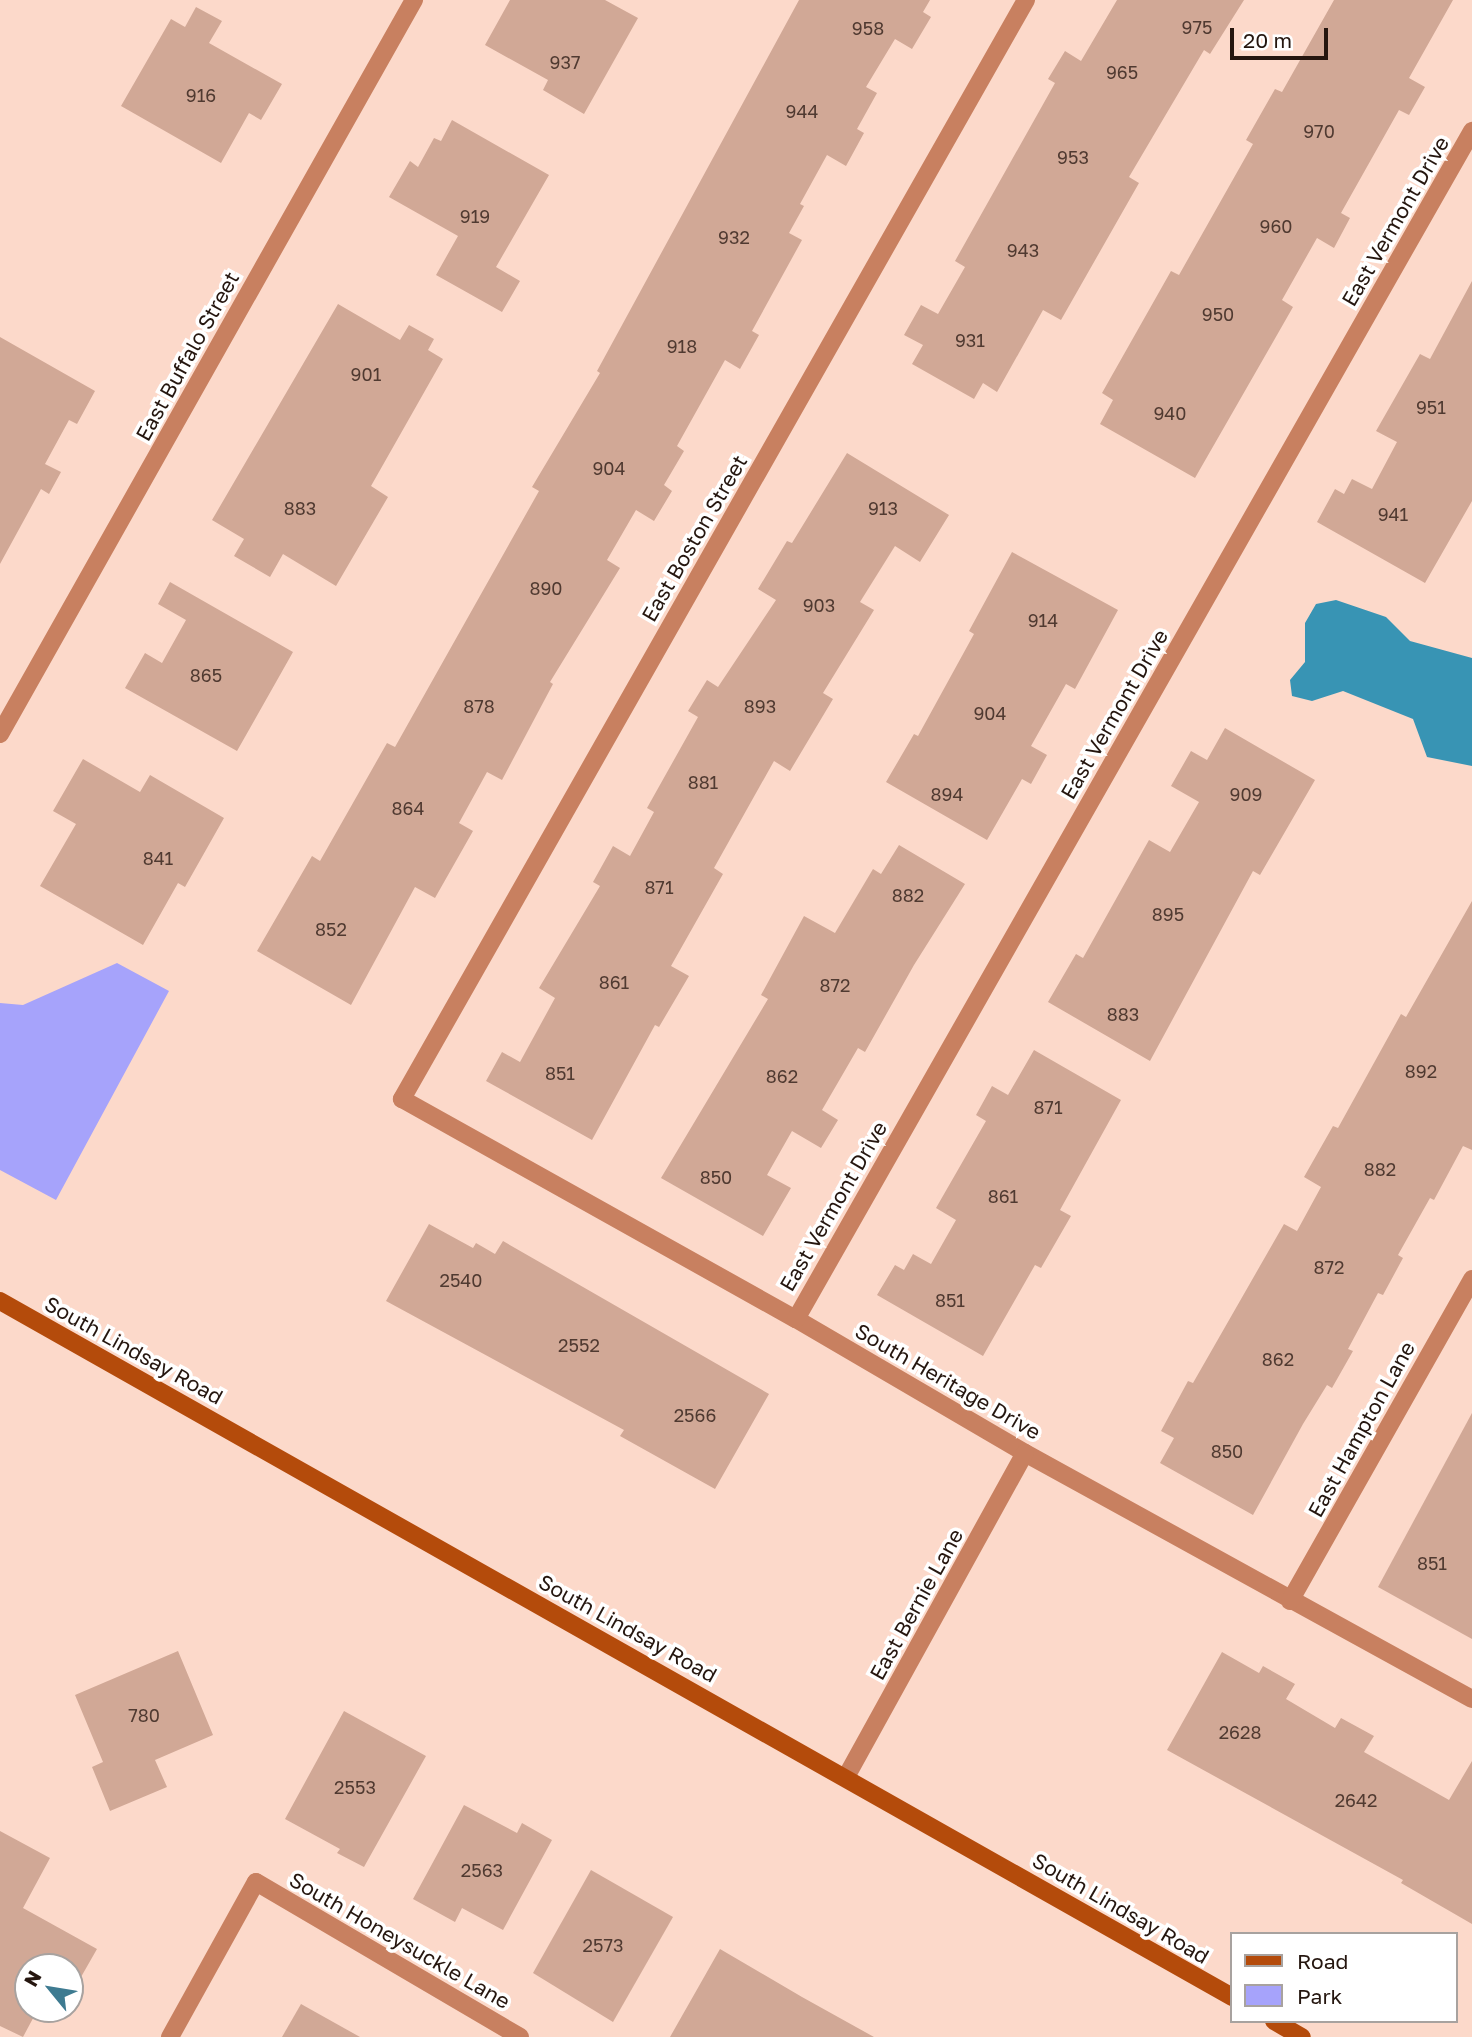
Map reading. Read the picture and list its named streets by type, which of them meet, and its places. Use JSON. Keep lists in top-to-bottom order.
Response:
{
  "streets": {
    "main road": ["South Lindsay Road"],
    "street": [
      "East Vermont Drive",
      "East Buffalo Street",
      "East Boston Street",
      "South Heritage Drive",
      "East Hampton Lane",
      "East Bernie Lane",
      "South Honeysuckle Lane"
    ]
  },
  "crossings": [
    ["East Vermont Drive", "South Heritage Drive"],
    ["East Boston Street", "South Heritage Drive"],
    ["South Lindsay Road", "East Bernie Lane"],
    ["South Heritage Drive", "East Hampton Lane"],
    ["South Heritage Drive", "East Bernie Lane"]
  ],
  "house_numbers": [
    "975",
    "958",
    "937",
    "965",
    "916",
    "944",
    "970",
    "953",
    "919",
    "960",
    "932",
    "943",
    "950",
    "931",
    "918",
    "901",
    "951",
    "940",
    "904",
    "883",
    "913",
    "941",
    "890",
    "903",
    "914",
    "865",
    "878",
    "893",
    "904",
    "881",
    "894",
    "909",
    "864",
    "841",
    "871",
    "882",
    "895",
    "852",
    "861",
    "872",
    "883",
    "892",
    "851",
    "862",
    "871",
    "882",
    "850",
    "861",
    "872",
    "2540",
    "851",
    "2552",
    "862",
    "2566",
    "850",
    "851",
    "780",
    "2628",
    "2553",
    "2642",
    "2563",
    "2573"
  ],
  "legend": ["Road", "Park"],
  "scale_bar": "20 m",
  "north": "top left"
}
